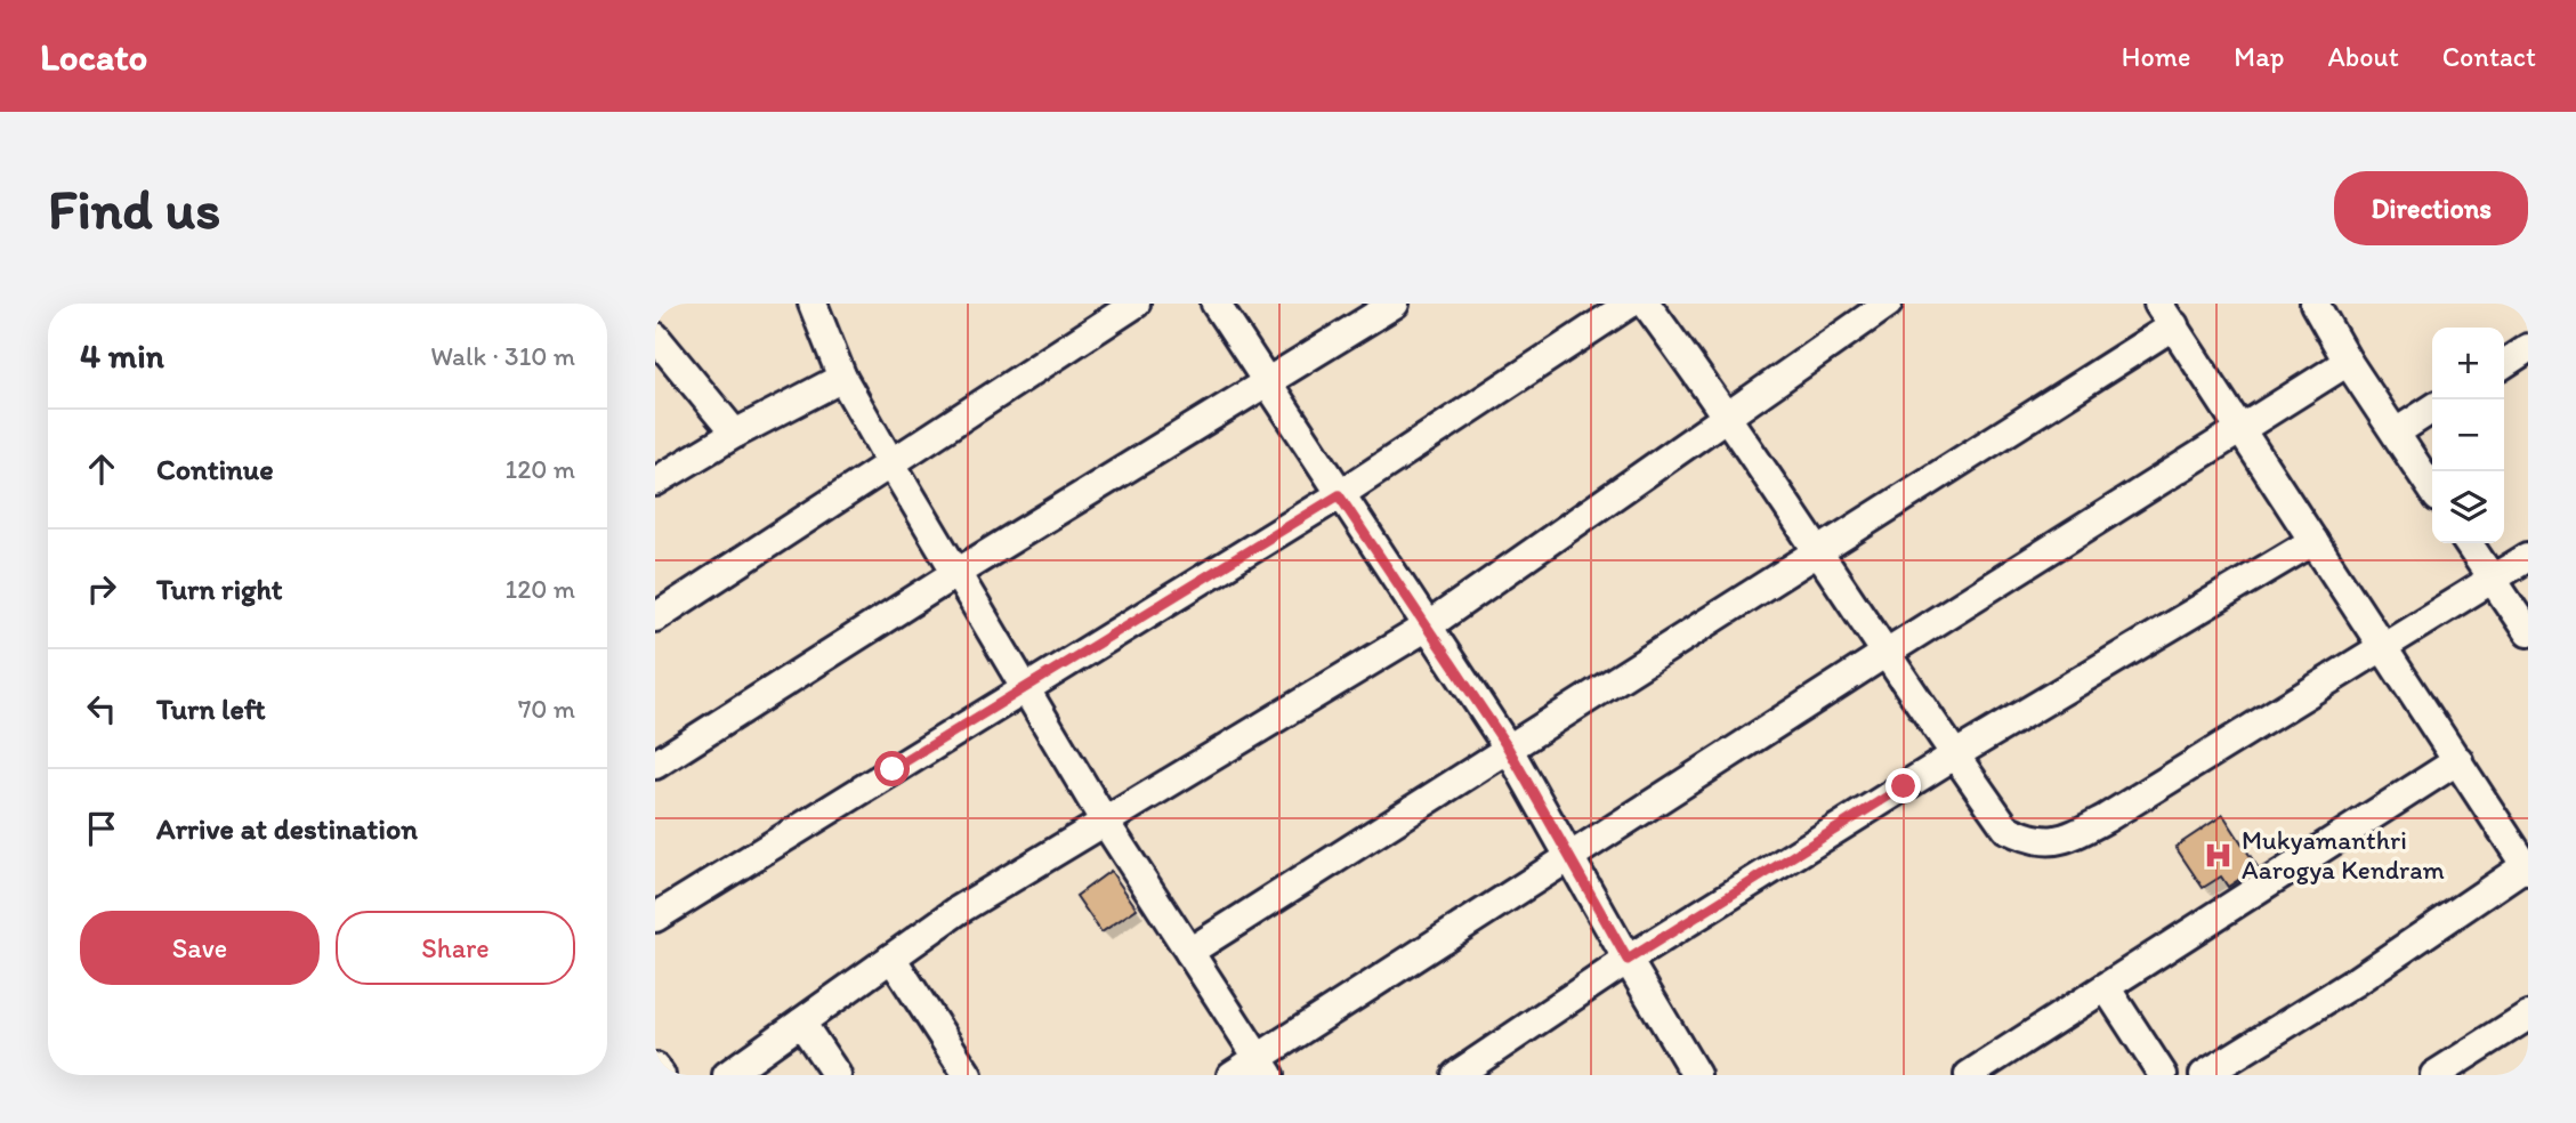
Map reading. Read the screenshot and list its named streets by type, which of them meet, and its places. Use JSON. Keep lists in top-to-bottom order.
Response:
{
  "places": {
    "hospital": ["Mukyamanthri Aarogya Kendram"]
  },
  "page": {
    "header": "Locato",
    "nav": [
      "Home",
      "Map",
      "About",
      "Contact"
    ],
    "buttons": [
      "Directions",
      ["Save", "Share"]
    ],
    "title": "Find us",
    "heading": ["4 min", "Walk · 310 m"],
    "map_buttons": ["+", "−"],
    "list": [
      ["Continue", "120 m"],
      ["Turn right", "120 m"],
      ["Turn left", "70 m"],
      "Arrive at destination"
    ]
  }
}
